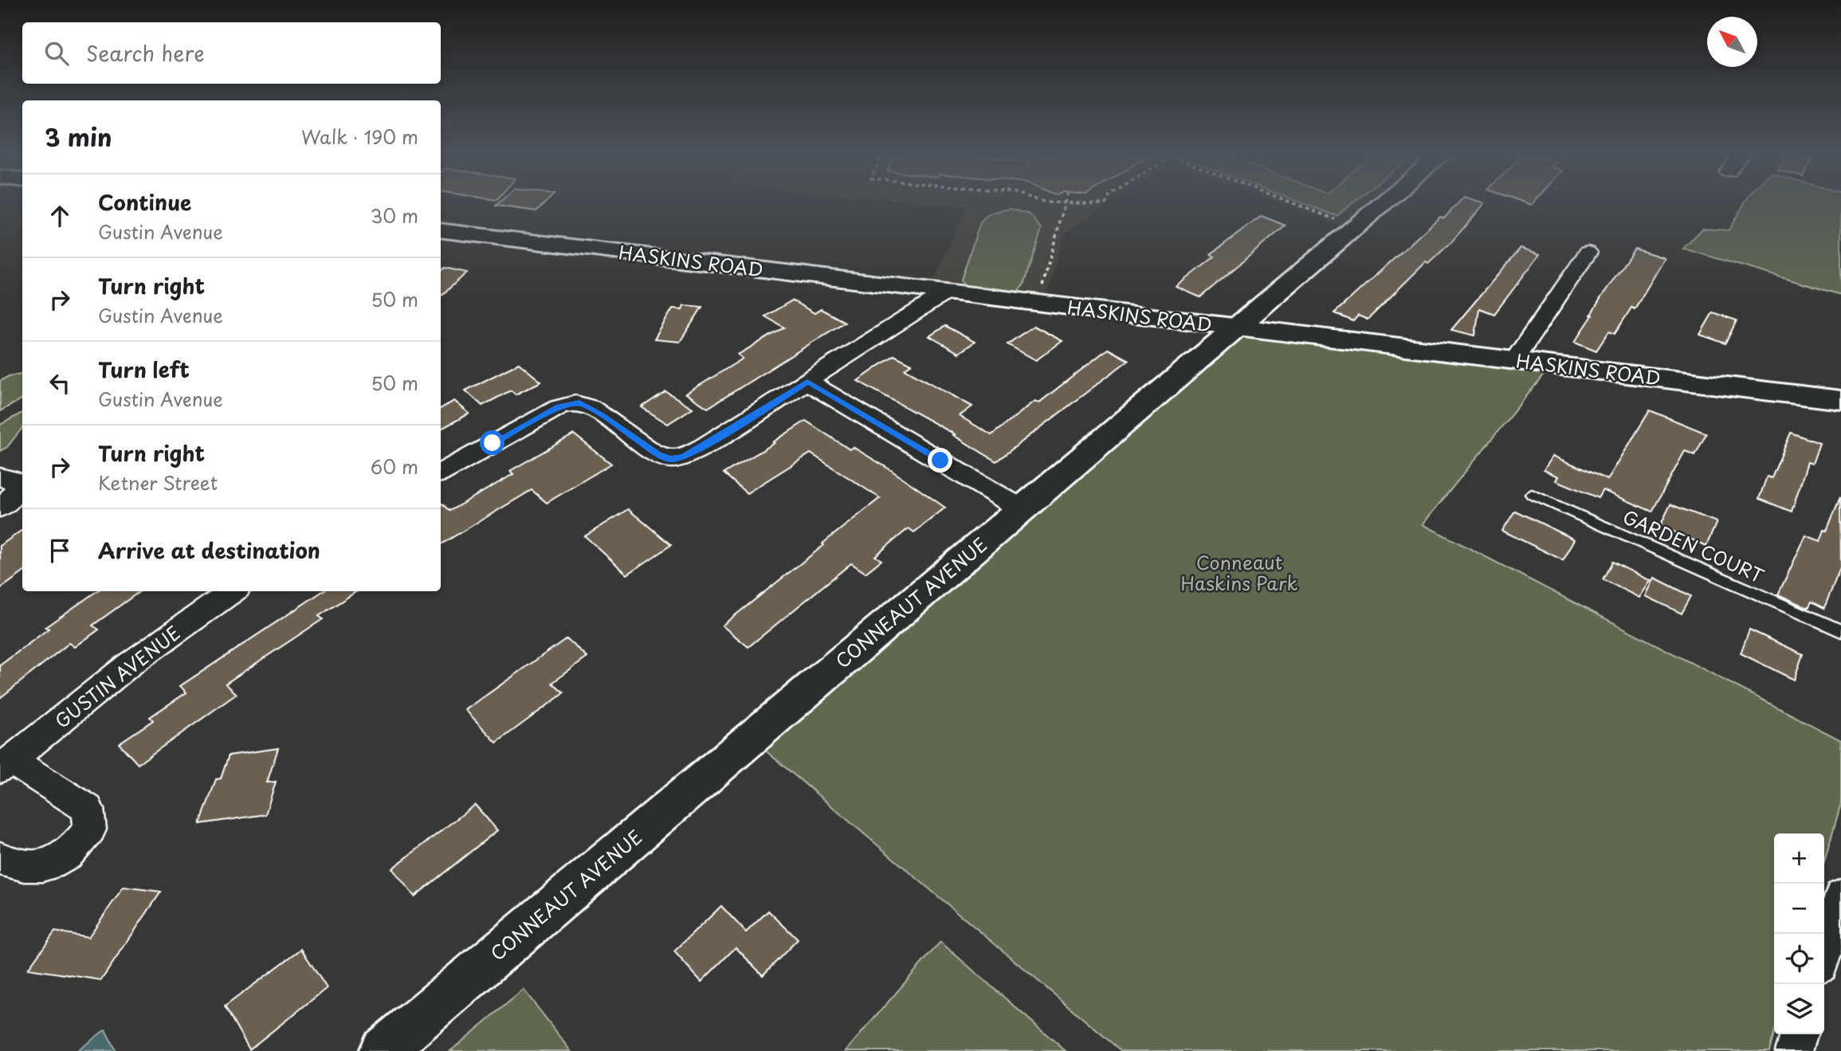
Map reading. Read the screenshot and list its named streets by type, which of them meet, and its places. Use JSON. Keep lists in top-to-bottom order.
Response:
{
  "streets": {
    "main road": ["HASKINS ROAD", "CONNEAUT AVENUE"],
    "street": ["GUSTIN AVENUE"],
    "lane": ["GARDEN COURT"]
  },
  "crossings": [
    ["HASKINS ROAD", "CONNEAUT AVENUE"]
  ],
  "parks": ["Conneaut Haskins Park"],
  "north": "top left",
  "page": {
    "search": "Search here",
    "heading": ["3 min", "Walk · 190 m"],
    "list": [
      ["Continue", "Gustin Avenue", "30 m"],
      ["Turn right", "Gustin Avenue", "50 m"],
      ["Turn left", "Gustin Avenue", "50 m"],
      ["Turn right", "Ketner Street", "60 m"],
      "Arrive at destination"
    ],
    "map_buttons": ["+", "−"]
  }
}
